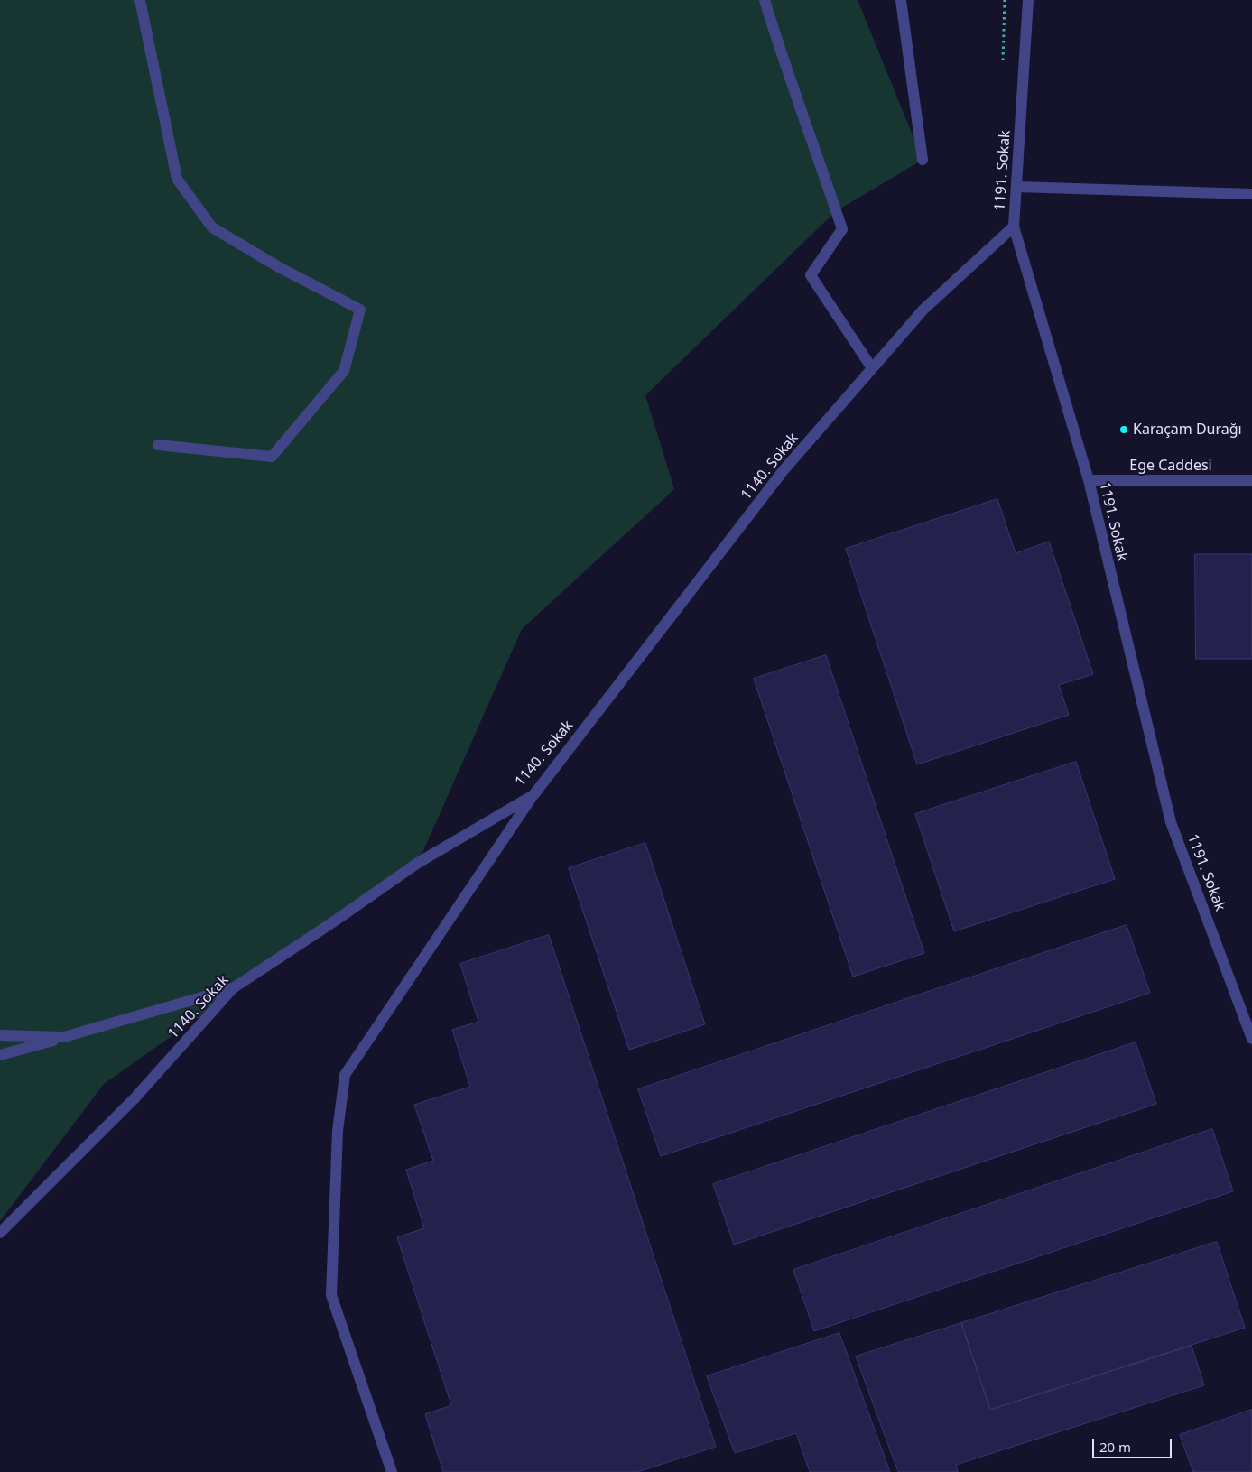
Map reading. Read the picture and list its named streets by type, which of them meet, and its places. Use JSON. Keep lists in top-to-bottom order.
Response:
{
  "streets": {
    "street": ["1191. Sokak", "Ege Caddesi", "1140. Sokak"]
  },
  "crossings": [
    ["1191. Sokak", "Ege Caddesi"],
    ["1191. Sokak", "1140. Sokak"]
  ],
  "places": ["Karaçam Durağı"],
  "scale_bar": "20 m"
}
